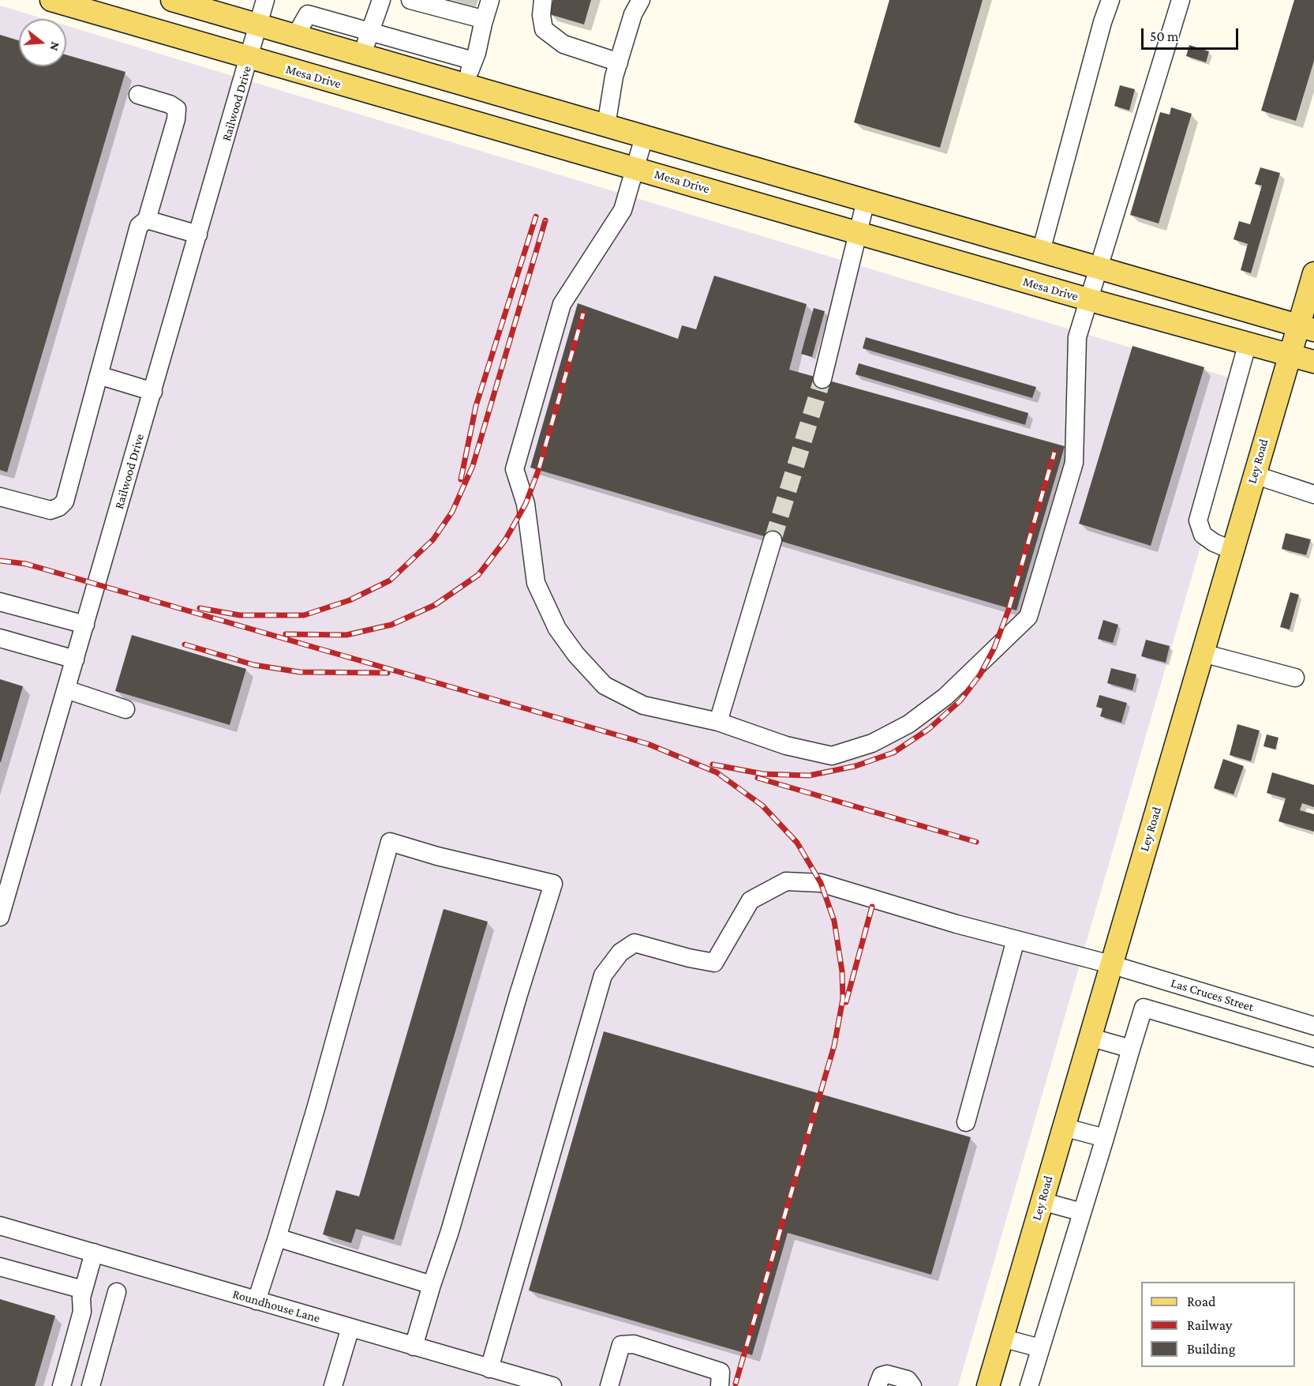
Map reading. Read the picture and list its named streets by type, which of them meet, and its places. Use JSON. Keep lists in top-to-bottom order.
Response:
{
  "streets": {
    "main road": ["Mesa Drive", "Ley Road"],
    "street": ["Railwood Drive", "Las Cruces Street", "Roundhouse Lane"]
  },
  "crossings": [
    ["Mesa Drive", "Railwood Drive"],
    ["Mesa Drive", "Ley Road"],
    ["Ley Road", "Las Cruces Street"],
    ["Las Cruces Street", "Roundhouse Lane"]
  ],
  "legend": ["Road", "Railway", "Building"],
  "scale_bar": "50 m",
  "north": "right"
}
